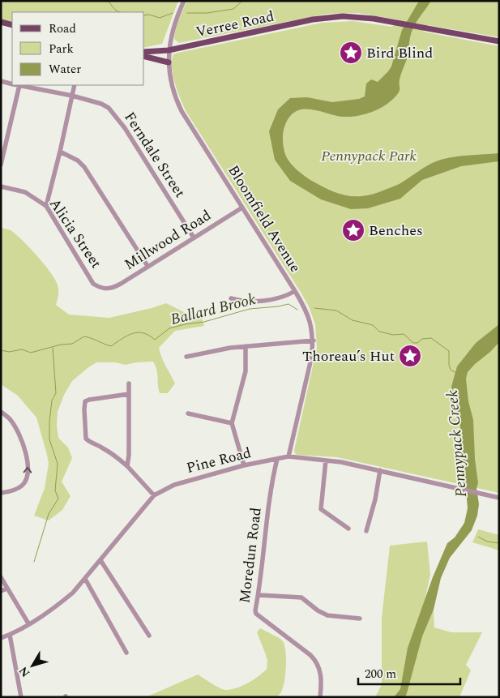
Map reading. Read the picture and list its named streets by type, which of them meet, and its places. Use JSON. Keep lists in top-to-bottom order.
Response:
{
  "streets": {
    "main road": ["Verree Road"],
    "street": [
      "Ferndale Street",
      "Bloomfield Avenue",
      "Alicia Street",
      "Millwood Road",
      "Pine Road",
      "Moredun Road"
    ]
  },
  "crossings": [
    ["Verree Road", "Bloomfield Avenue"],
    ["Ferndale Street", "Millwood Road"],
    ["Bloomfield Avenue", "Millwood Road"],
    ["Bloomfield Avenue", "Pine Road"],
    ["Alicia Street", "Millwood Road"],
    ["Pine Road", "Moredun Road"]
  ],
  "water": ["Ballard Brook", "Pennypack Creek"],
  "parks": ["Pennypack Park"],
  "places": {
    "place": ["Bird Blind", "Benches", "Thoreau’s Hut"]
  },
  "legend": ["Road", "Park", "Water"],
  "scale_bar": "200 m",
  "north": "bottom left"
}
